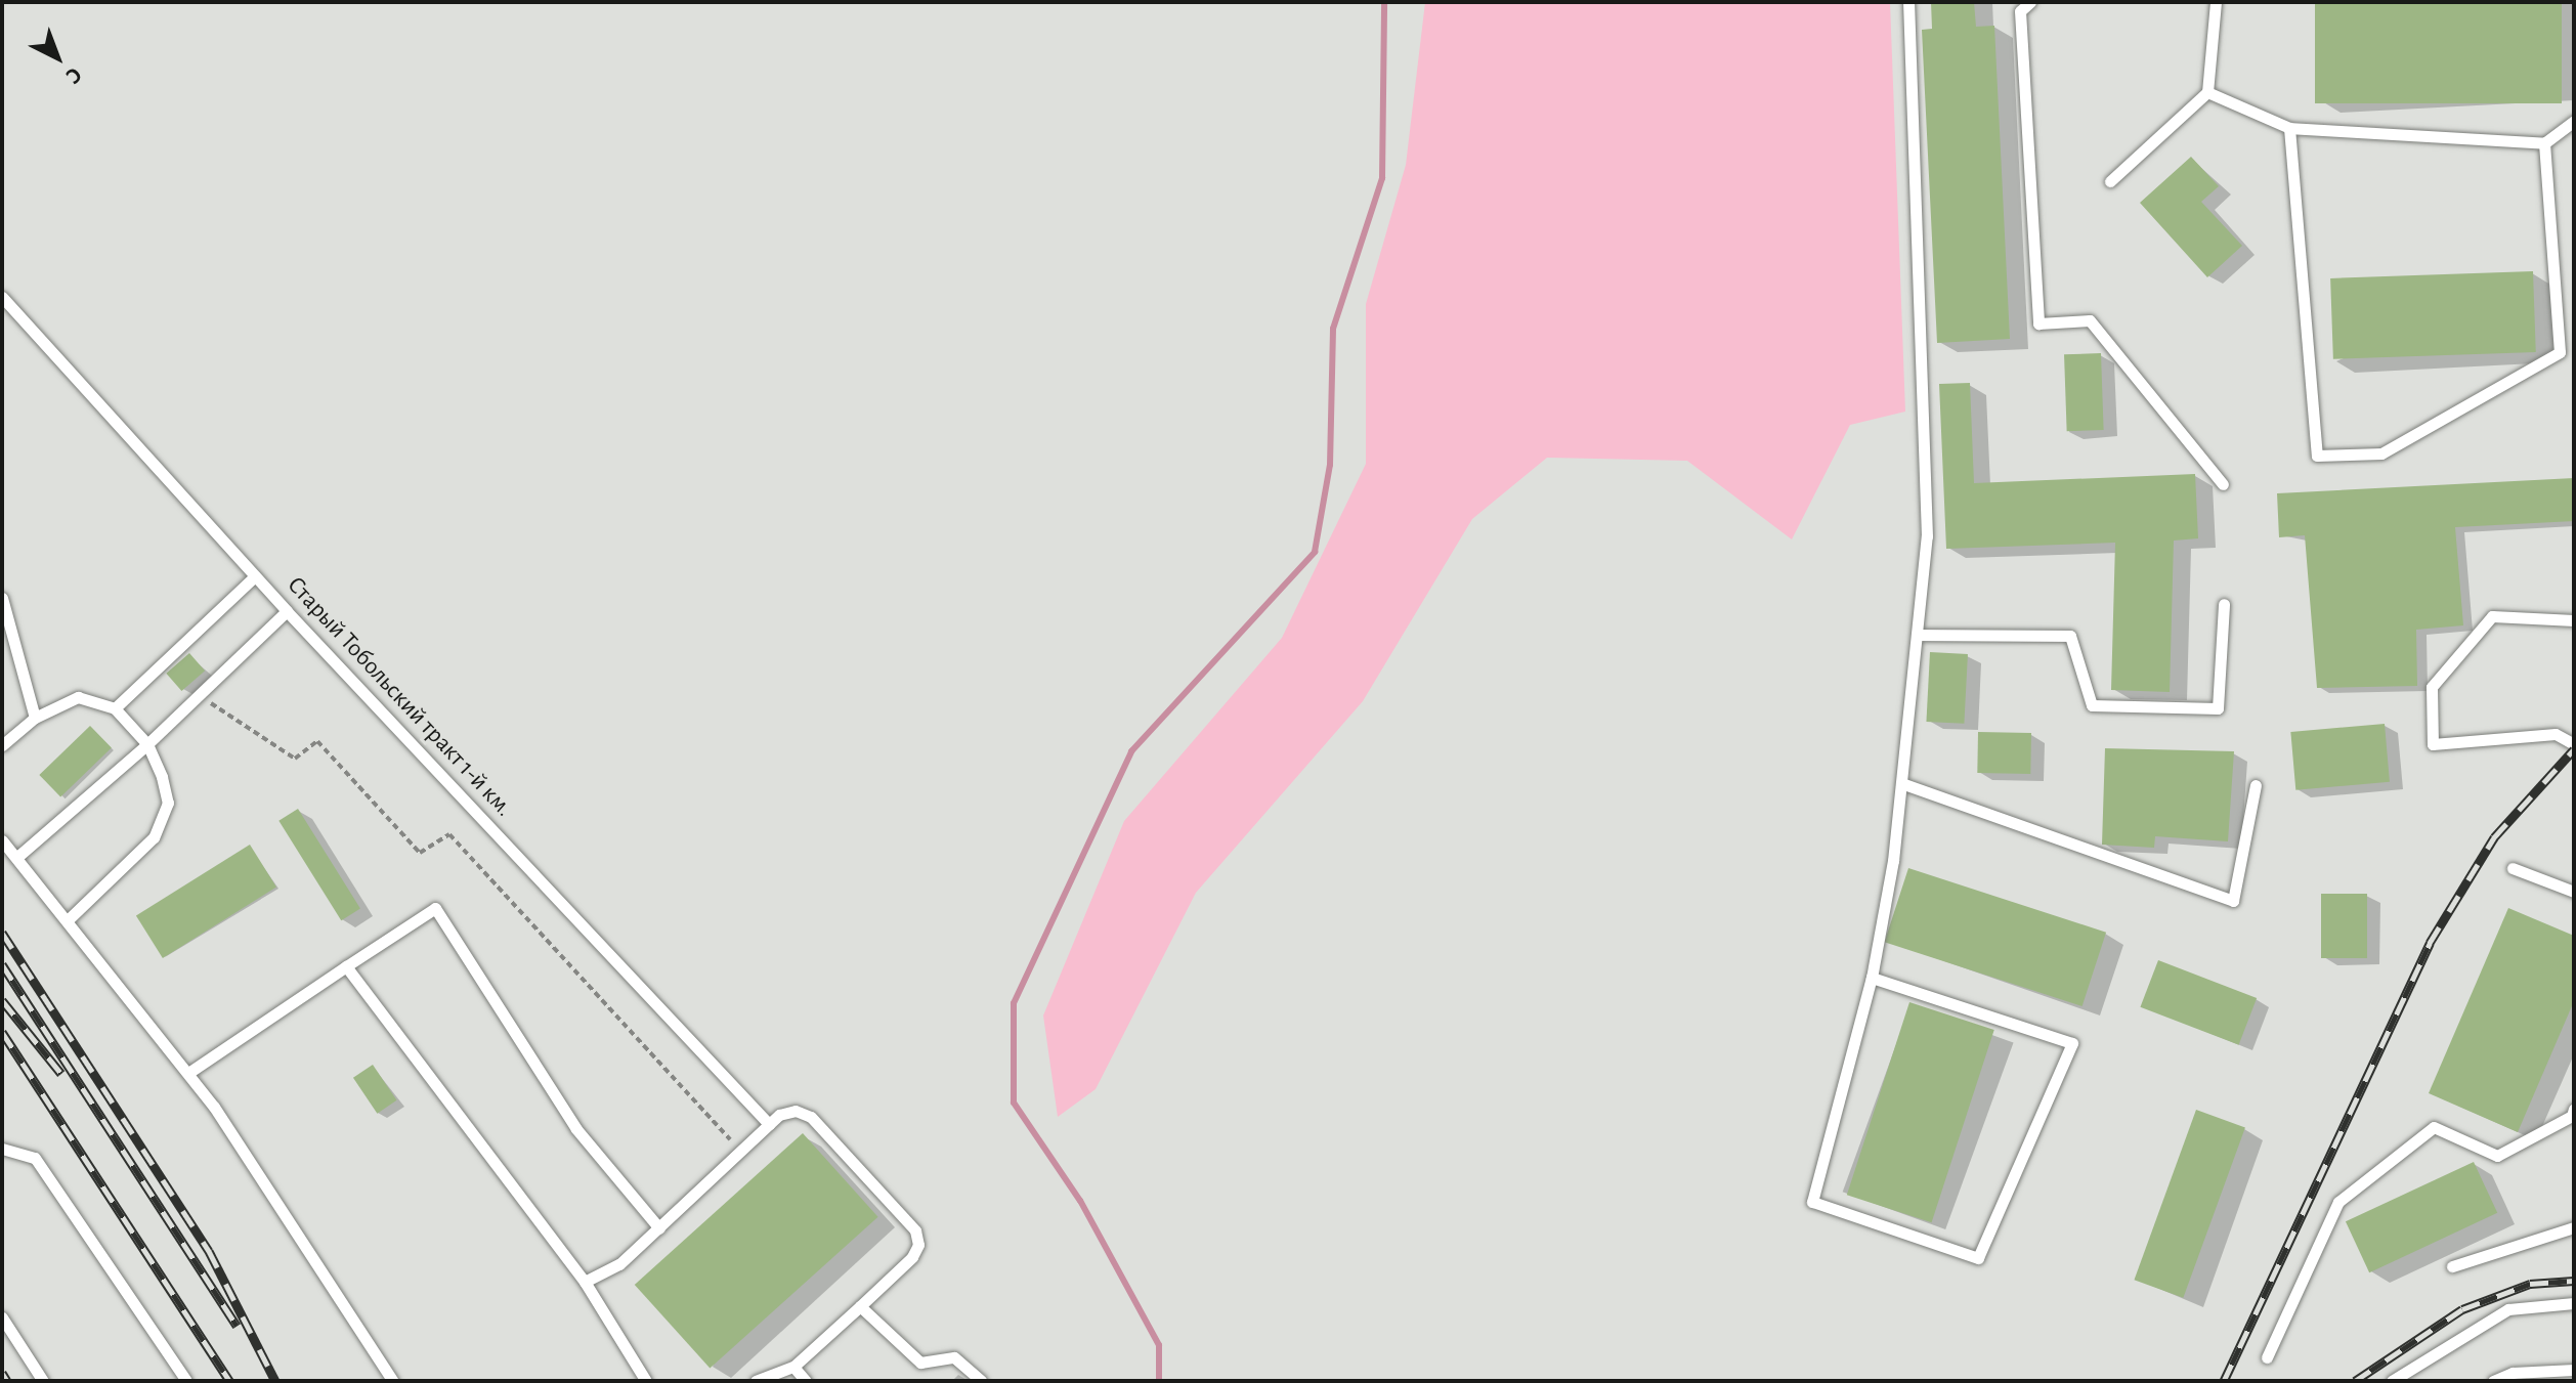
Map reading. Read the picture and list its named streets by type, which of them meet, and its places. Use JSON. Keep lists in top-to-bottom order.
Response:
{
  "streets": {
    "lane": ["Старый Тобольский тракт 1-й км."]
  },
  "north": "bottom right"
}
